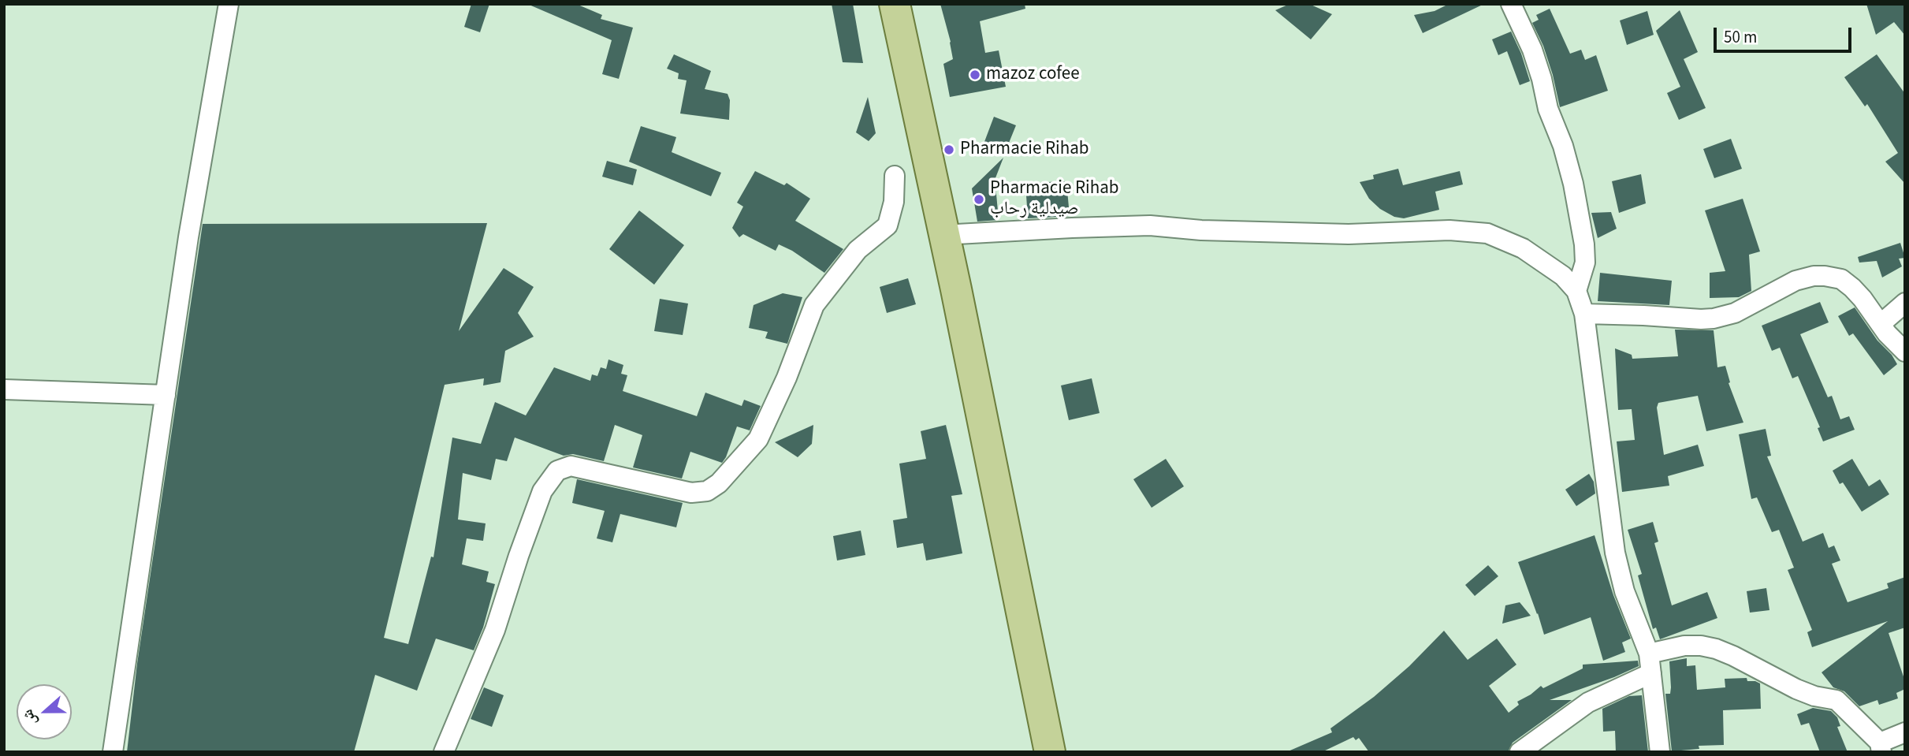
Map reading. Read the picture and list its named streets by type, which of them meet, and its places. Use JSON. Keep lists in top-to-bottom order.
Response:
{
  "places": ["mazoz cofee", "Pharmacie Rihab", "Pharmacie Rihab صيدلية رحاب"],
  "scale_bar": "50 m",
  "north": "left"
}
